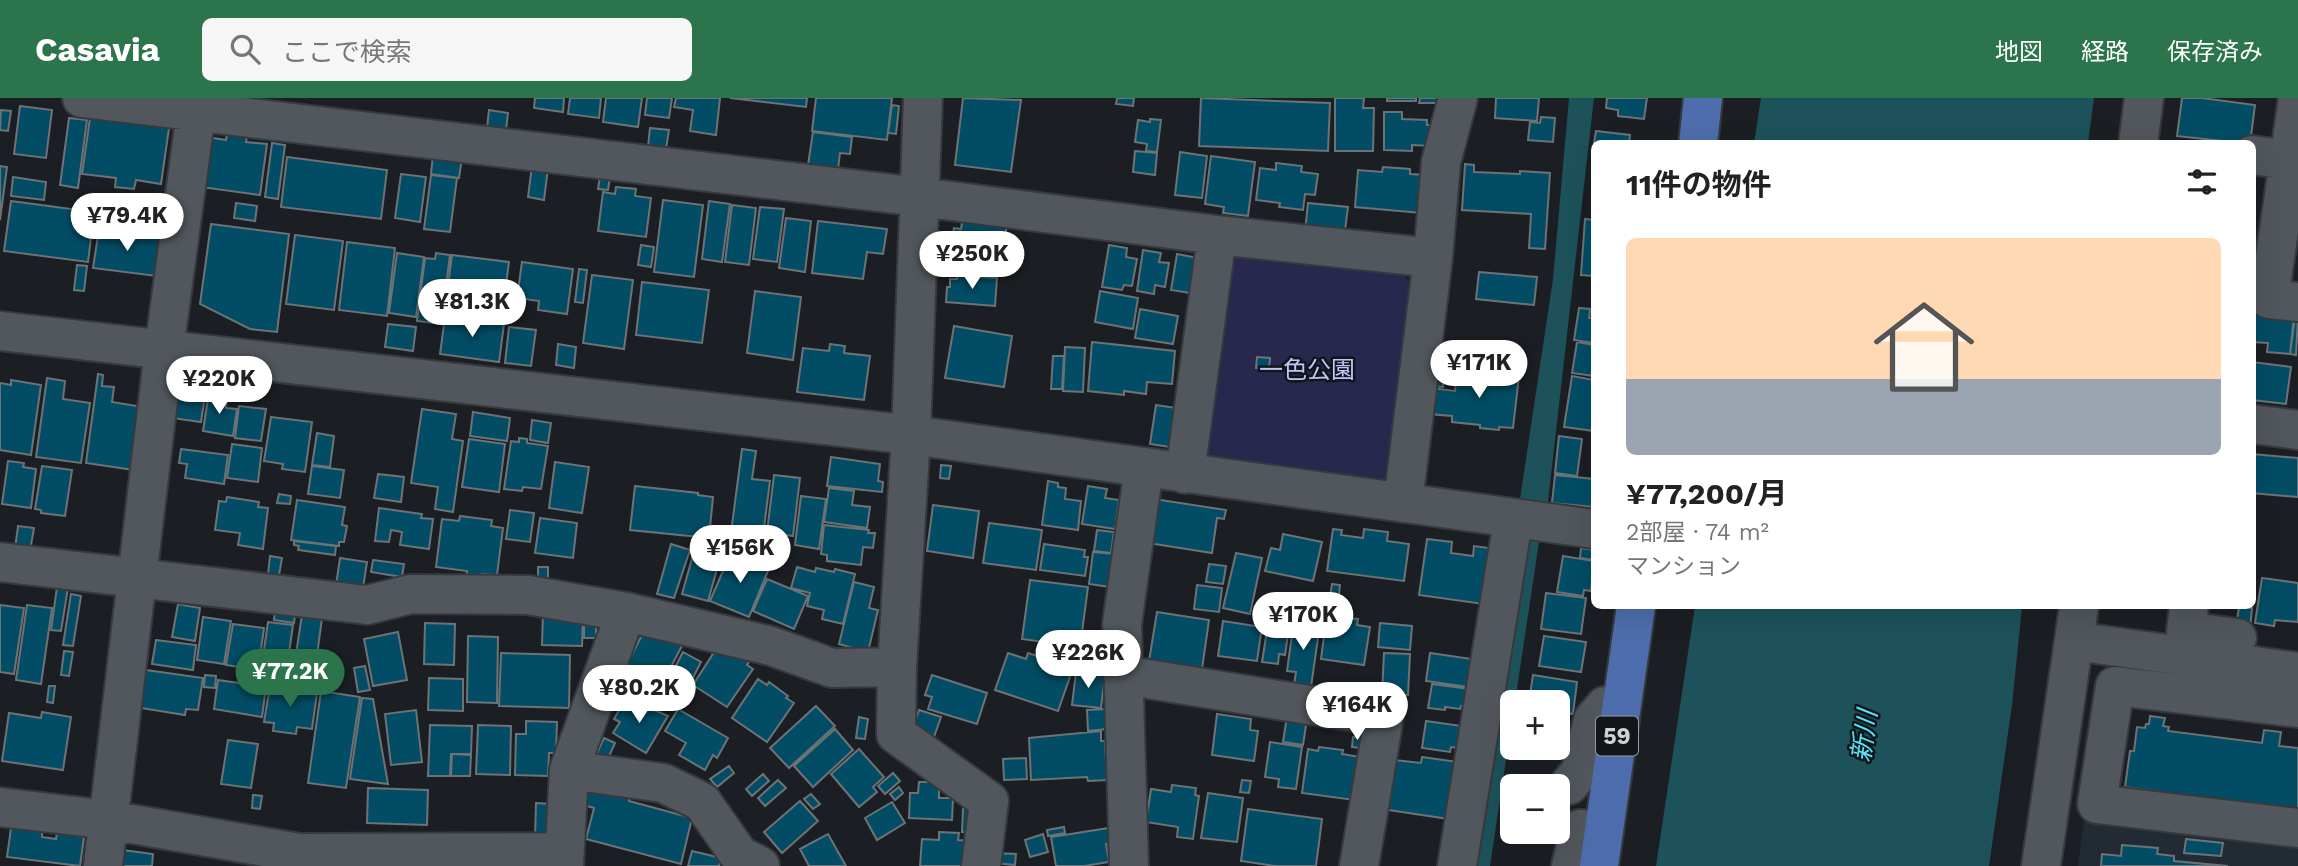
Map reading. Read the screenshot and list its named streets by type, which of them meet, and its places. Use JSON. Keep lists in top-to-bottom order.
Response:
{
  "streets": {
    "main road": ["59"]
  },
  "water": ["新川"],
  "parks": ["一色公園"],
  "page": {
    "header": "Casavia",
    "search": "ここで検索",
    "nav": ["地図", "経路", "保存済み"],
    "heading": "11件の物件",
    "price": [
      "¥79.4K",
      "¥250K",
      "¥81.3K",
      "¥171K",
      "¥220K",
      "¥156K",
      "¥170K",
      "¥226K",
      "¥77.2K",
      "¥80.2K",
      "¥164K"
    ],
    "list": [
      {
        "name": "¥77,200/月",
        "note": "2部屋 · 74 m² · マンション"
      }
    ],
    "map_buttons": ["+", "−"]
  }
}
